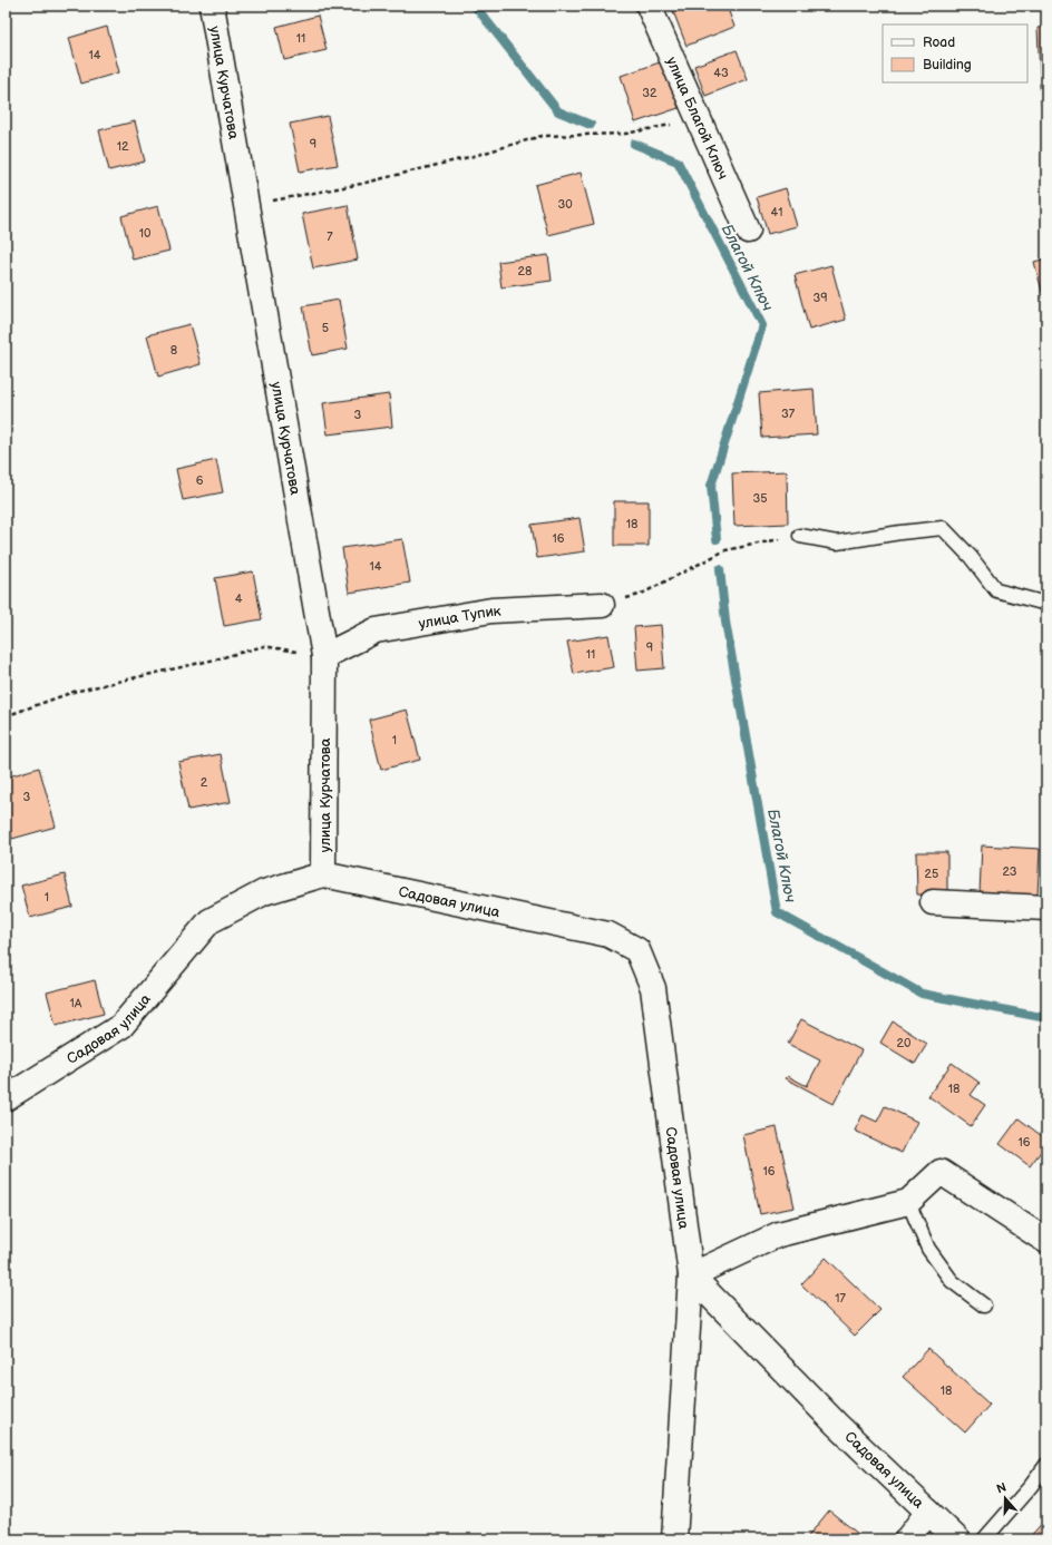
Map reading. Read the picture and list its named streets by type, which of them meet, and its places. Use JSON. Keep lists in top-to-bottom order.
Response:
{
  "streets": {
    "street": [
      "улица Курчатова",
      "улица Благой Ключ",
      "улица Тупик",
      "Садовая улица"
    ]
  },
  "crossings": [
    ["улица Курчатова", "улица Тупик"],
    ["улица Курчатова", "Садовая улица"]
  ],
  "water": ["Благой Ключ"],
  "house_numbers": [
    "11",
    "14",
    "43",
    "32",
    "9",
    "12",
    "30",
    "41",
    "10",
    "7",
    "28",
    "39",
    "5",
    "8",
    "37",
    "3",
    "6",
    "35",
    "18",
    "16",
    "14",
    "4",
    "9",
    "11",
    "1",
    "2",
    "3",
    "23",
    "25",
    "1",
    "1А",
    "20",
    "18",
    "16",
    "16",
    "17",
    "18"
  ],
  "legend": ["Road", "Building"],
  "north": "top"
}
